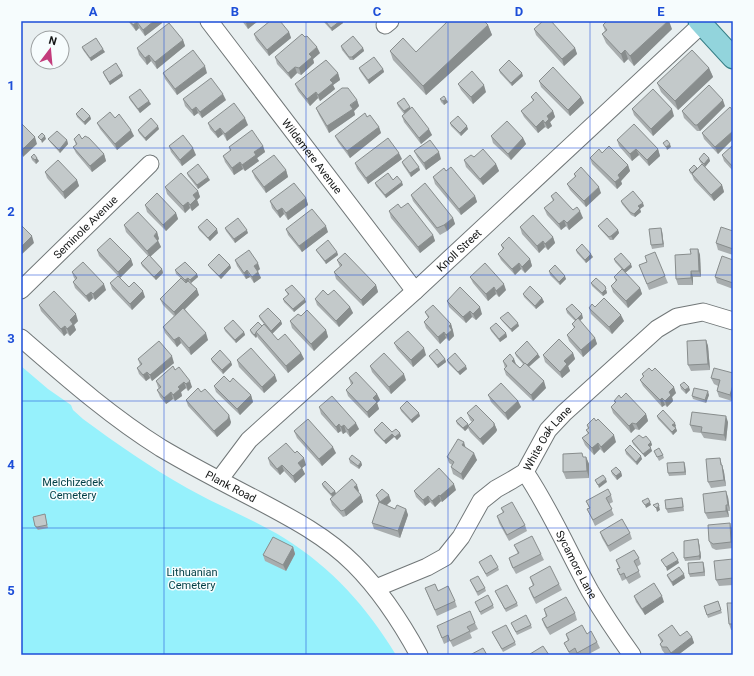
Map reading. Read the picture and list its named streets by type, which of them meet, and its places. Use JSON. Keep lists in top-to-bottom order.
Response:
{
  "streets": {
    "street": [
      "Wildemere Avenue",
      "Seminole Avenue",
      "Knoll Street",
      "White Oak Lane",
      "Plank Road",
      "Sycamore Lane"
    ]
  },
  "crossings": [
    ["Wildemere Avenue", "Knoll Street"],
    ["Knoll Street", "Plank Road"],
    ["White Oak Lane", "Plank Road"],
    ["White Oak Lane", "Sycamore Lane"]
  ],
  "parks": ["Melchizedek Cemetery", "Lithuanian Cemetery"],
  "north": "top",
  "grid": {
    "columns": [
      "A",
      "B",
      "C",
      "D",
      "E"
    ],
    "rows": [
      "1",
      "2",
      "3",
      "4",
      "5"
    ]
  }
}
